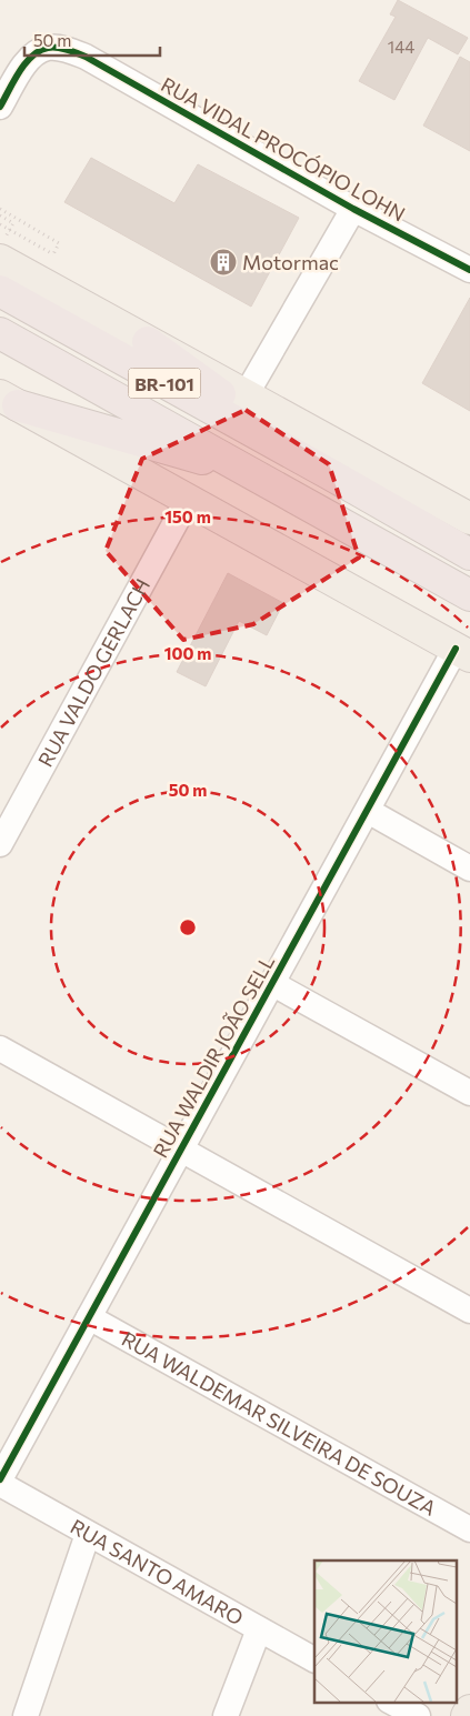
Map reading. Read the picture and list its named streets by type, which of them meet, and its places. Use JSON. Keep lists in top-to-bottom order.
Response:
{
  "streets": {
    "highway": ["BR-101"],
    "street": [
      "RUA VIDAL PROCÓPIO LOHN",
      "RUA VALDO GERLACH",
      "RUA WALDIR JOÃO SELL",
      "RUA WALDEMAR SILVEIRA DE SOUZA",
      "RUA SANTO AMARO"
    ]
  },
  "crossings": [
    ["RUA WALDIR JOÃO SELL", "RUA WALDEMAR SILVEIRA DE SOUZA"],
    ["RUA WALDIR JOÃO SELL", "RUA SANTO AMARO"]
  ],
  "places": {
    "building": ["Motormac"]
  },
  "house_numbers": ["144"],
  "scale_bar": "50 m",
  "rings": ["150 m", "100 m", "50 m"]
}
